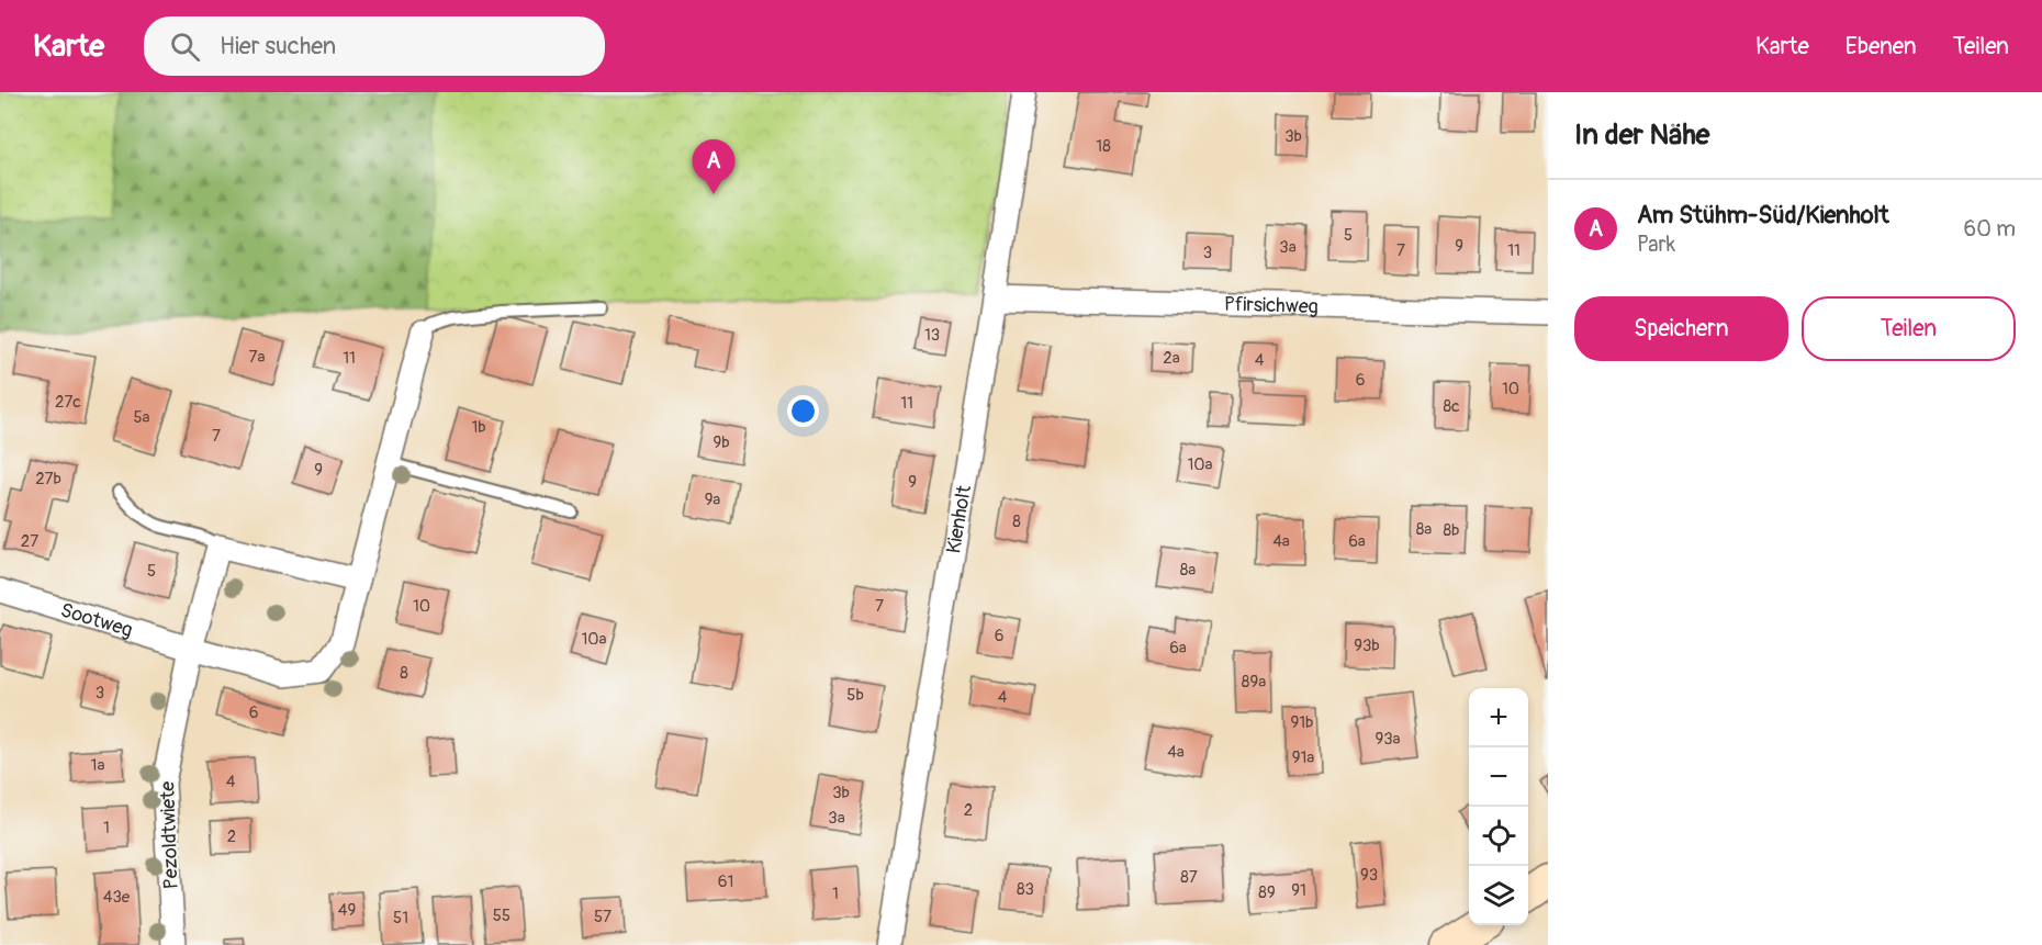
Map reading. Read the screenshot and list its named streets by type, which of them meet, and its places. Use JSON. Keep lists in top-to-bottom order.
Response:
{
  "streets": {
    "street": [
      "Pfirsichweg",
      "Kienholt",
      "Sootweg",
      "Pezoldtwiete"
    ]
  },
  "crossings": [
    ["Pfirsichweg", "Kienholt"],
    ["Sootweg", "Pezoldtwiete"]
  ],
  "house_numbers": [
    "3b",
    "18",
    "5",
    "9",
    "3a",
    "7",
    "11",
    "3",
    "13",
    "7a",
    "11",
    "2a",
    "4",
    "6",
    "10",
    "27c",
    "11",
    "8c",
    "5a",
    "1b",
    "7",
    "9b",
    "10a",
    "9",
    "27b",
    "9",
    "9a",
    "8",
    "8a",
    "8b",
    "27",
    "4a",
    "6a",
    "8a",
    "5",
    "10",
    "7",
    "6",
    "10a",
    "93b",
    "6a",
    "8",
    "89a",
    "3",
    "5b",
    "4",
    "6",
    "91b",
    "93a",
    "4a",
    "91a",
    "1a",
    "4",
    "3b",
    "2",
    "3a",
    "1",
    "2",
    "93",
    "87",
    "61",
    "83",
    "91",
    "89",
    "1",
    "43e",
    "49",
    "55",
    "57",
    "51"
  ],
  "page": {
    "header": "Karte",
    "search": "Hier suchen",
    "nav": ["Karte", "Ebenen", "Teilen"],
    "heading": "In der Nähe",
    "pins": "A",
    "list": [
      {
        "mark": "A",
        "name": "Am Stühm-Süd/Kienholt",
        "note": "Park",
        "value": "60 m"
      }
    ],
    "buttons": ["Speichern", "Teilen"],
    "map_buttons": ["+", "−"]
  }
}
